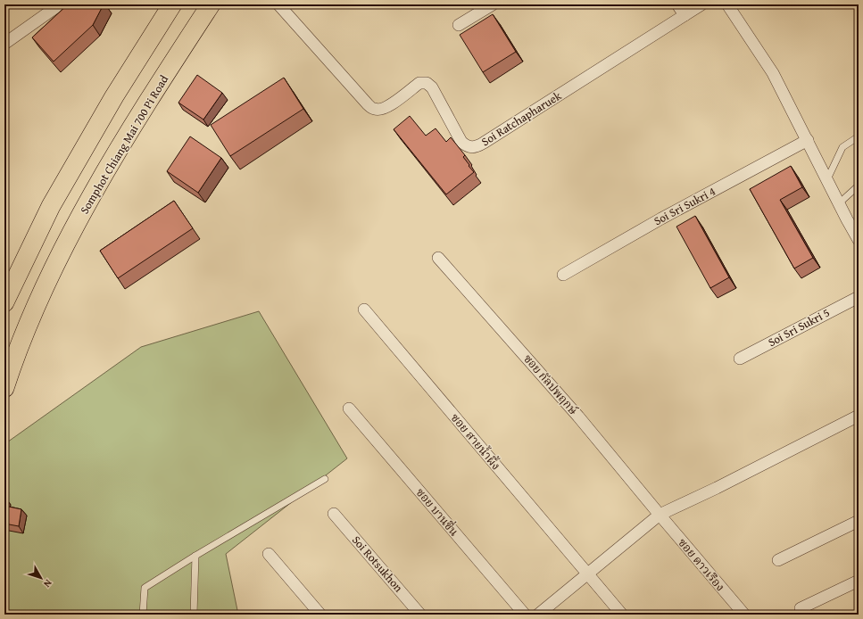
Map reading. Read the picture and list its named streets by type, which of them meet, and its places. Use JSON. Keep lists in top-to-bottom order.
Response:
{
  "streets": {
    "main road": ["Somphot Chiang Mai 700 Pi Road"],
    "street": [
      "Soi Ratchapharuek",
      "Soi Sri Sukri 4",
      "Soi Sri Sukri 5",
      "ซอย กัลปพฤกษ์",
      "ซอย สายน้ำผึ้ง",
      "ซอย บานชื่น",
      "Soi Rotsukhon",
      "ซอย ดาวเรือง"
    ]
  },
  "crossings": [
    ["ซอย กัลปพฤกษ์", "ซอย ดาวเรือง"]
  ],
  "north": "bottom right"
}
